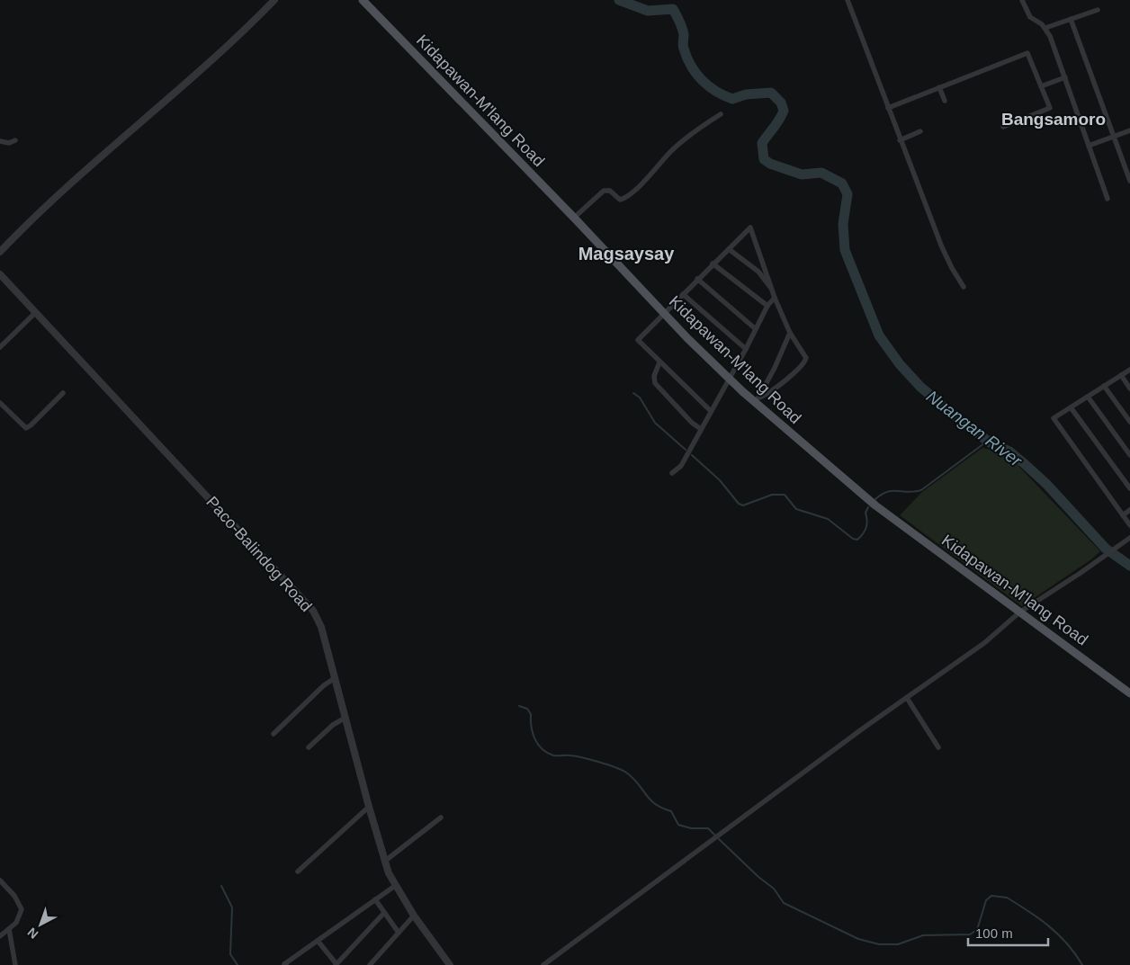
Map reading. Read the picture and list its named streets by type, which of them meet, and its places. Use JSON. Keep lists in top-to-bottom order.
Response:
{
  "streets": {
    "main road": ["Kidapawan-M'lang Road"],
    "street": ["Paco-Balindog Road"]
  },
  "districts": ["Bangsamoro", "Magsaysay"],
  "water": ["Nuangan River"],
  "scale_bar": "100 m",
  "north": "bottom left"
}
